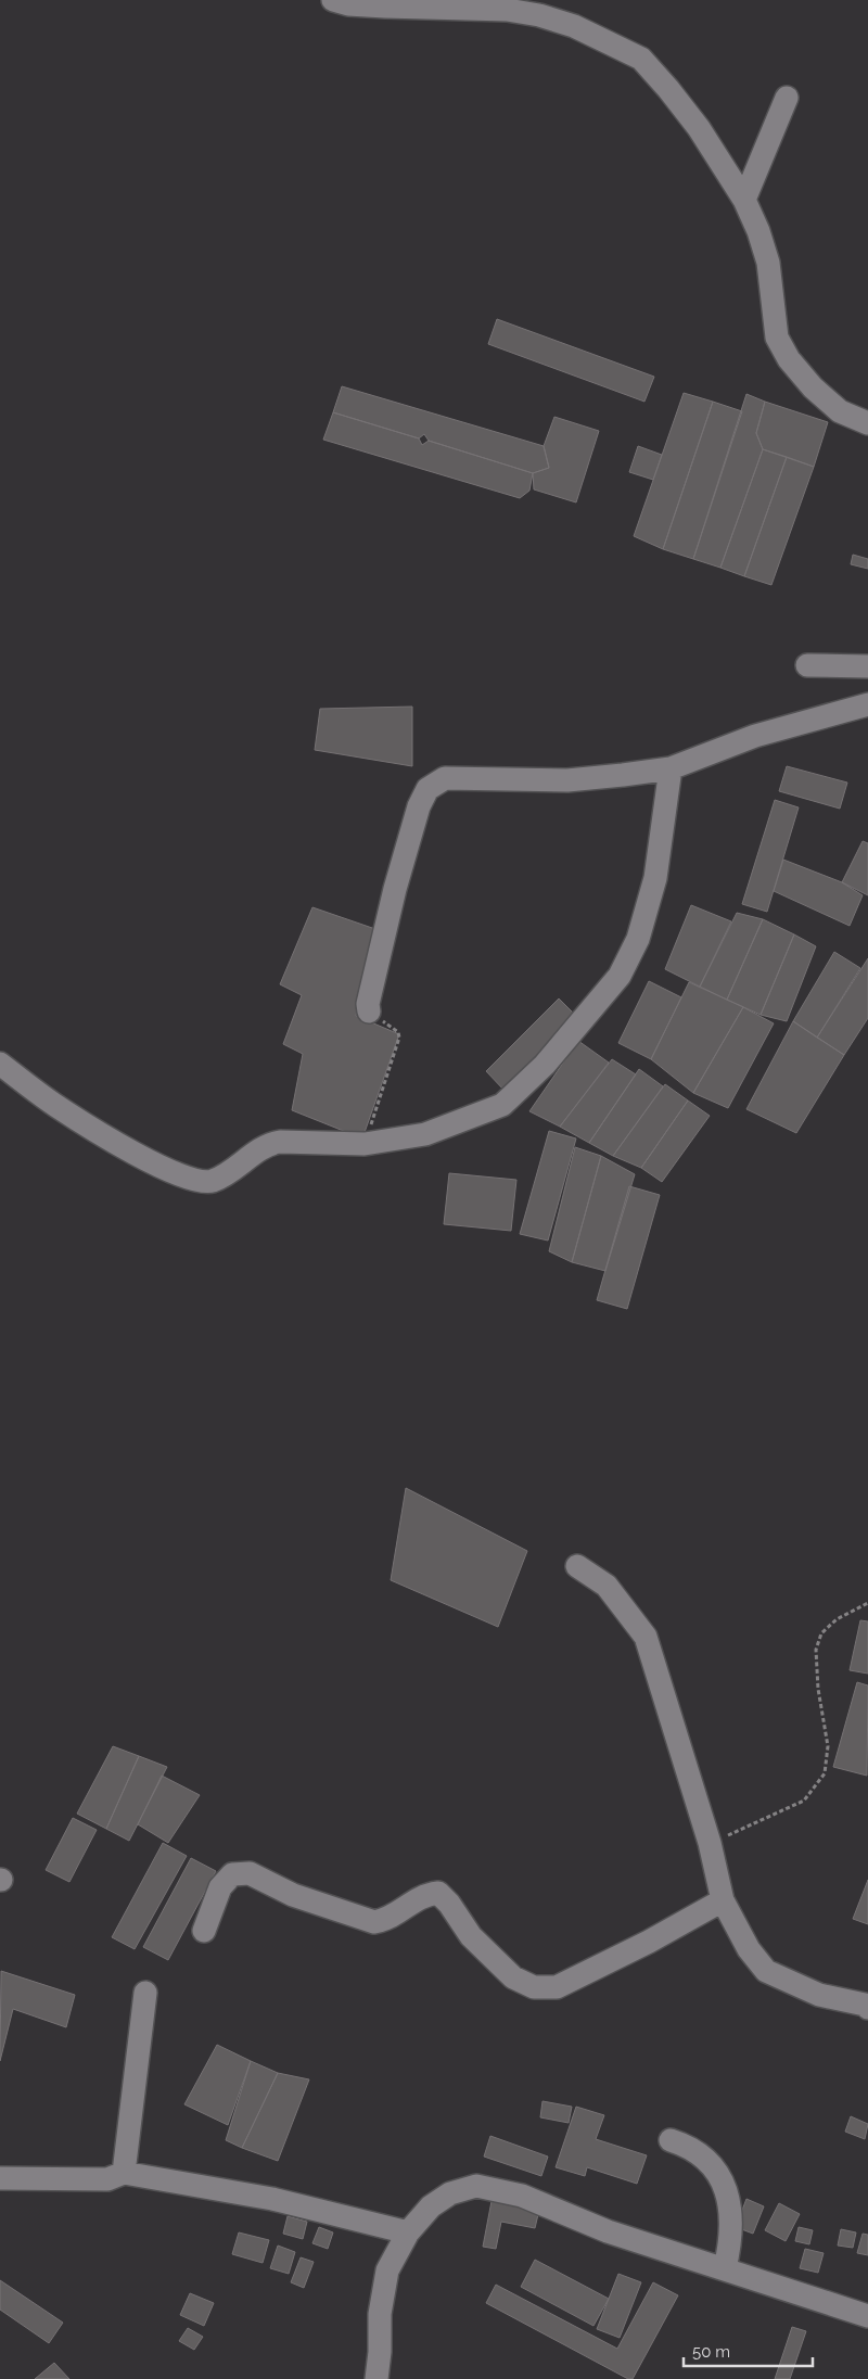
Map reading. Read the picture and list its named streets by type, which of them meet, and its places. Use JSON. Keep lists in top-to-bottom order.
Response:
{
  "scale_bar": "50 m"
}
